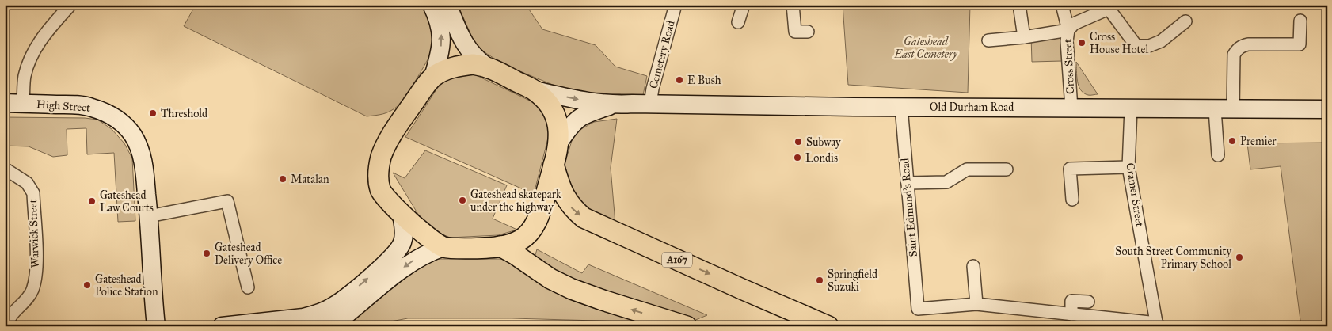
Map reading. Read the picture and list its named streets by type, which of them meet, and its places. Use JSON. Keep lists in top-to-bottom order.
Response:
{
  "streets": {
    "main road": ["High Street", "Old Durham Road", "A167"],
    "street": [
      "Cemetery Road",
      "Cross Street",
      "Cramer Street",
      "Saint Edmund's Road",
      "Warwick Street"
    ]
  },
  "crossings": [
    ["Cemetery Road", "Old Durham Road"],
    ["Cross Street", "Old Durham Road"],
    ["Old Durham Road", "Cramer Street"],
    ["Old Durham Road", "Saint Edmund's Road"]
  ],
  "parks": ["Gateshead East Cemetery"],
  "places": [
    "Cross House Hotel",
    "E Bush",
    "Threshold",
    "Premier",
    "Subway",
    "Londis",
    "Matalan",
    "Gateshead skatepark under the highway",
    "Gateshead Law Courts",
    "Gateshead Delivery Office",
    "South Street Community Primary School",
    "Springfield Suzuki",
    "Gateshead Police Station"
  ]
}
